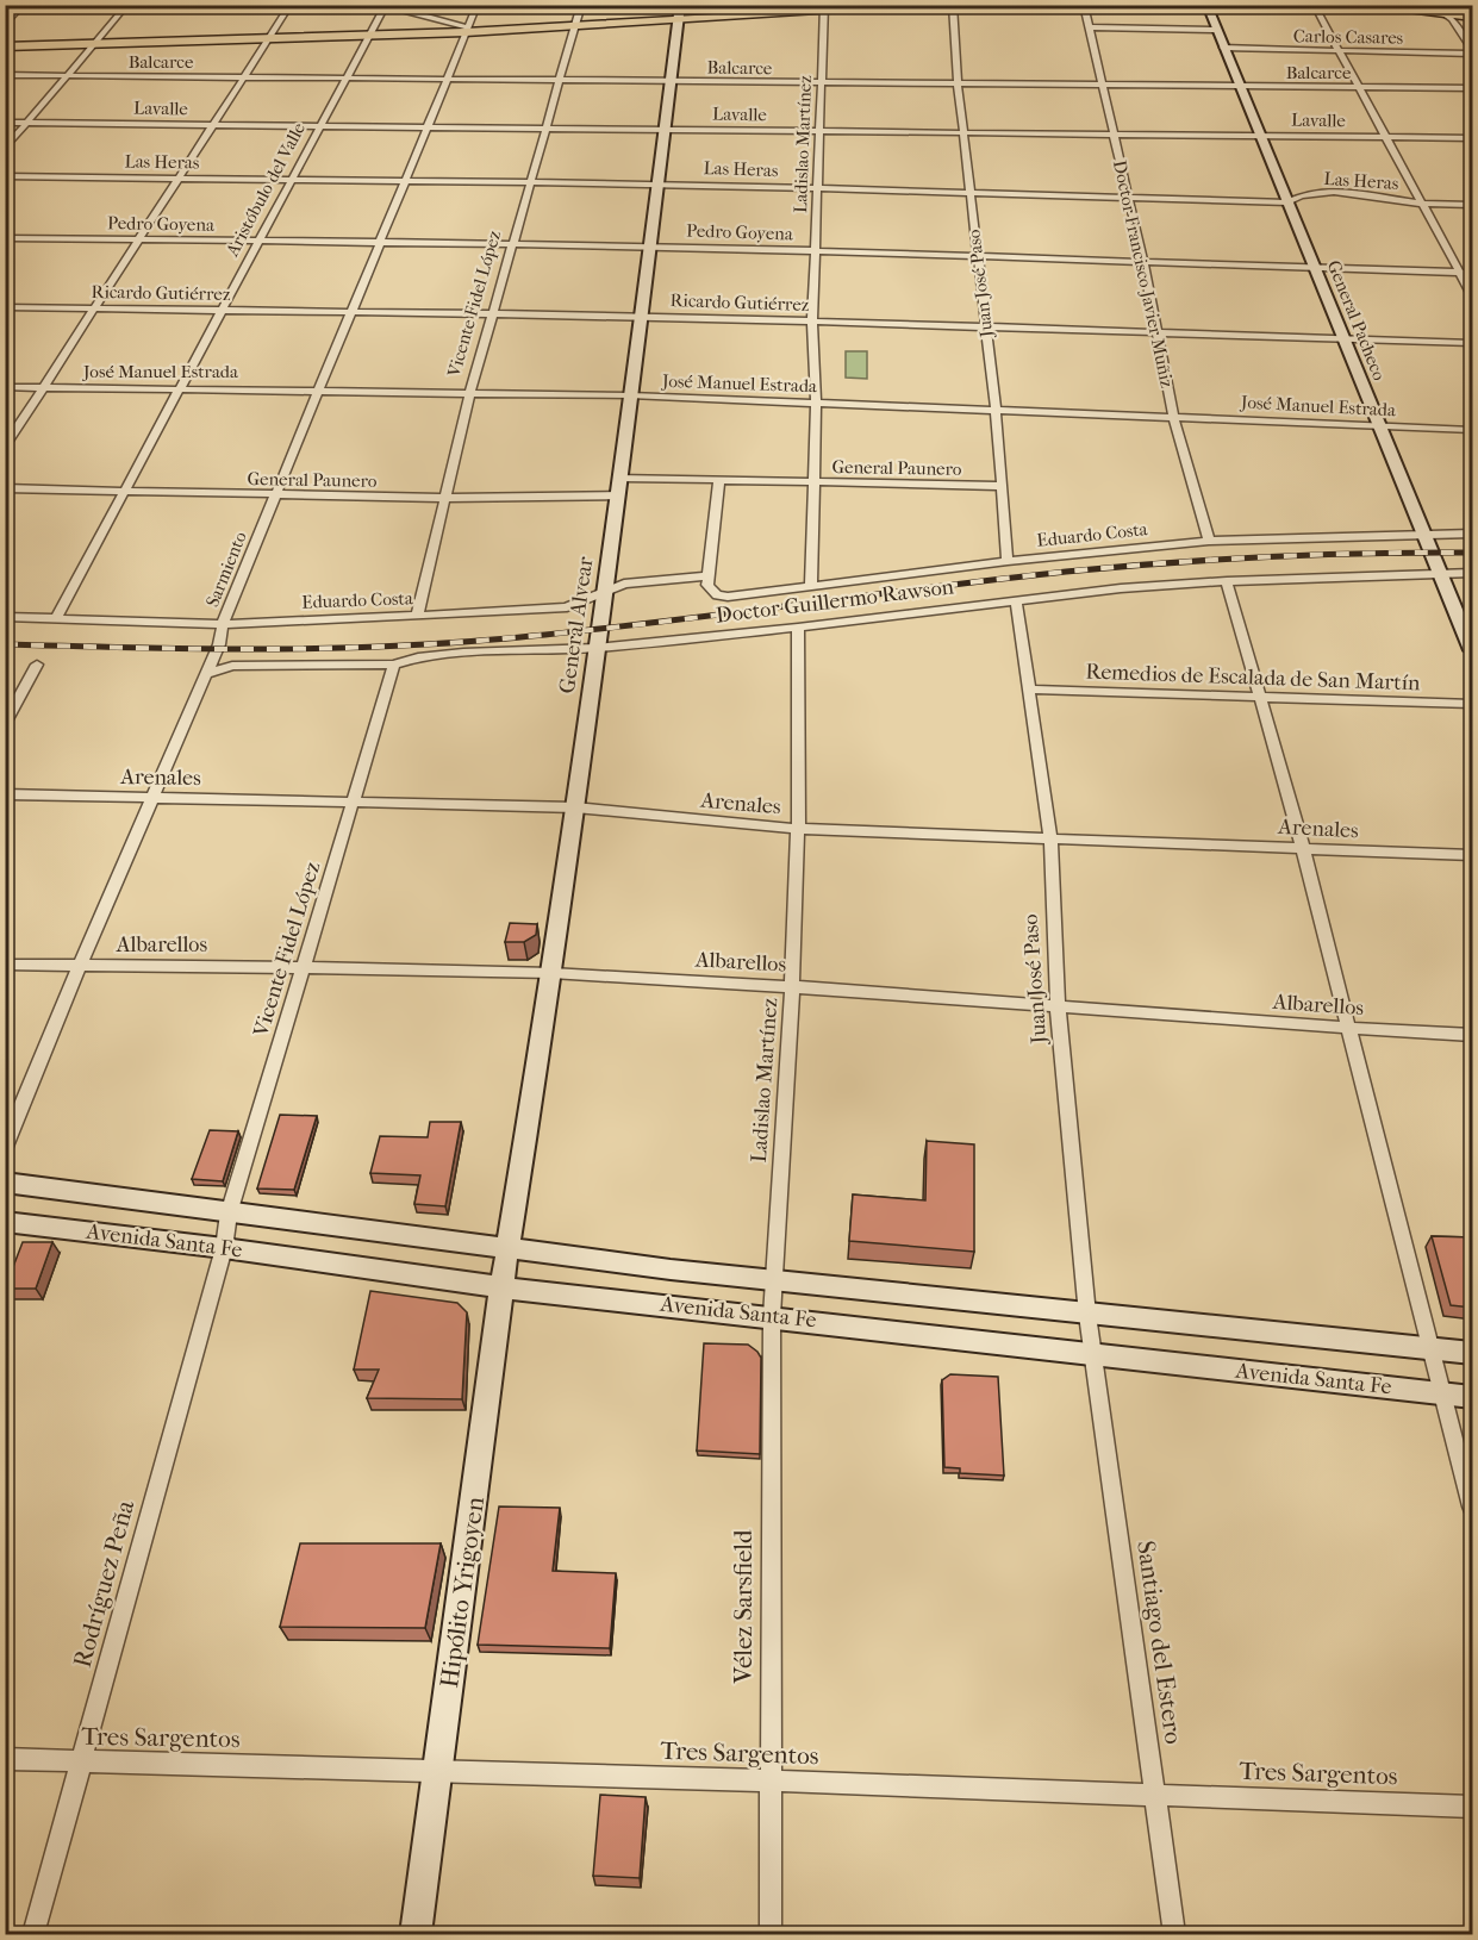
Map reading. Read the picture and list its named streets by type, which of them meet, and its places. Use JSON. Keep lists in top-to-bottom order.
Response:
{
  "streets": {
    "street": [
      "Carlos Casares",
      "Balcarce",
      "Lavalle",
      "Ladislao Martínez",
      "Las Heras",
      "Aristóbulo del Valle",
      "Pedro Goyena",
      "Doctor Francisco Javier Muñiz",
      "Juan José Paso",
      "Ricardo Gutiérrez",
      "Vicente Fidel López",
      "General Pacheco",
      "José Manuel Estrada",
      "General Paunero",
      "Eduardo Costa",
      "Sarmiento",
      "Doctor Guillermo Rawson",
      "General Alvear",
      "Remedios de Escalada de San Martín",
      "Arenales",
      "Albarellos",
      "Avenida Santa Fe",
      "Rodríguez Peña",
      "Hipólito Yrigoyen",
      "Vélez Sarsfield",
      "Santiago del Estero",
      "Tres Sargentos"
    ]
  },
  "crossings": [
    ["Carlos Casares", "General Pacheco"],
    ["Balcarce", "Ladislao Martínez"],
    ["Balcarce", "Aristóbulo del Valle"],
    ["Balcarce", "Doctor Francisco Javier Muñiz"],
    ["Balcarce", "Juan José Paso"],
    ["Balcarce", "Vicente Fidel López"],
    ["Balcarce", "General Pacheco"],
    ["Balcarce", "Sarmiento"],
    ["Balcarce", "General Alvear"],
    ["Lavalle", "Ladislao Martínez"],
    ["Lavalle", "Aristóbulo del Valle"],
    ["Lavalle", "Doctor Francisco Javier Muñiz"],
    ["Lavalle", "Juan José Paso"],
    ["Lavalle", "Vicente Fidel López"],
    ["Lavalle", "General Pacheco"],
    ["Lavalle", "Sarmiento"],
    ["Lavalle", "General Alvear"],
    ["Ladislao Martínez", "Las Heras"],
    ["Ladislao Martínez", "Pedro Goyena"],
    ["Ladislao Martínez", "Ricardo Gutiérrez"],
    ["Ladislao Martínez", "José Manuel Estrada"],
    ["Ladislao Martínez", "General Paunero"],
    ["Ladislao Martínez", "Eduardo Costa"],
    ["Ladislao Martínez", "Doctor Guillermo Rawson"],
    ["Ladislao Martínez", "Arenales"],
    ["Ladislao Martínez", "Albarellos"],
    ["Ladislao Martínez", "Avenida Santa Fe"],
    ["Ladislao Martínez", "Vélez Sarsfield"],
    ["Las Heras", "Aristóbulo del Valle"],
    ["Las Heras", "Doctor Francisco Javier Muñiz"],
    ["Las Heras", "Juan José Paso"],
    ["Las Heras", "Vicente Fidel López"],
    ["Las Heras", "General Pacheco"],
    ["Las Heras", "Sarmiento"],
    ["Las Heras", "General Alvear"],
    ["Aristóbulo del Valle", "Pedro Goyena"],
    ["Aristóbulo del Valle", "Ricardo Gutiérrez"],
    ["Aristóbulo del Valle", "José Manuel Estrada"],
    ["Aristóbulo del Valle", "General Paunero"],
    ["Aristóbulo del Valle", "Eduardo Costa"],
    ["Pedro Goyena", "Doctor Francisco Javier Muñiz"],
    ["Pedro Goyena", "Juan José Paso"],
    ["Pedro Goyena", "Vicente Fidel López"],
    ["Pedro Goyena", "General Pacheco"],
    ["Pedro Goyena", "Sarmiento"],
    ["Pedro Goyena", "General Alvear"],
    ["Doctor Francisco Javier Muñiz", "Ricardo Gutiérrez"],
    ["Doctor Francisco Javier Muñiz", "José Manuel Estrada"],
    ["Doctor Francisco Javier Muñiz", "Eduardo Costa"],
    ["Juan José Paso", "Ricardo Gutiérrez"],
    ["Juan José Paso", "José Manuel Estrada"],
    ["Juan José Paso", "General Paunero"],
    ["Juan José Paso", "Eduardo Costa"],
    ["Juan José Paso", "Doctor Guillermo Rawson"],
    ["Juan José Paso", "Remedios de Escalada de San Martín"],
    ["Juan José Paso", "Arenales"],
    ["Juan José Paso", "Albarellos"],
    ["Juan José Paso", "Avenida Santa Fe"],
    ["Juan José Paso", "Santiago del Estero"],
    ["Ricardo Gutiérrez", "Vicente Fidel López"],
    ["Ricardo Gutiérrez", "General Pacheco"],
    ["Ricardo Gutiérrez", "Sarmiento"],
    ["Ricardo Gutiérrez", "General Alvear"],
    ["Vicente Fidel López", "José Manuel Estrada"],
    ["Vicente Fidel López", "General Paunero"],
    ["Vicente Fidel López", "Eduardo Costa"],
    ["Vicente Fidel López", "Doctor Guillermo Rawson"],
    ["Vicente Fidel López", "Arenales"],
    ["Vicente Fidel López", "Albarellos"],
    ["Vicente Fidel López", "Avenida Santa Fe"],
    ["Vicente Fidel López", "Rodríguez Peña"],
    ["General Pacheco", "José Manuel Estrada"],
    ["General Pacheco", "Eduardo Costa"],
    ["General Pacheco", "Doctor Guillermo Rawson"],
    ["José Manuel Estrada", "Sarmiento"],
    ["José Manuel Estrada", "General Alvear"],
    ["General Paunero", "Sarmiento"],
    ["General Paunero", "General Alvear"],
    ["Eduardo Costa", "Sarmiento"],
    ["Eduardo Costa", "General Alvear"],
    ["Sarmiento", "Doctor Guillermo Rawson"],
    ["Sarmiento", "Arenales"],
    ["Sarmiento", "Albarellos"],
    ["Doctor Guillermo Rawson", "General Alvear"],
    ["General Alvear", "Arenales"],
    ["General Alvear", "Albarellos"],
    ["General Alvear", "Avenida Santa Fe"],
    ["General Alvear", "Hipólito Yrigoyen"],
    ["Avenida Santa Fe", "Rodríguez Peña"],
    ["Avenida Santa Fe", "Hipólito Yrigoyen"],
    ["Avenida Santa Fe", "Vélez Sarsfield"],
    ["Avenida Santa Fe", "Santiago del Estero"],
    ["Rodríguez Peña", "Tres Sargentos"],
    ["Hipólito Yrigoyen", "Tres Sargentos"],
    ["Vélez Sarsfield", "Tres Sargentos"],
    ["Santiago del Estero", "Tres Sargentos"]
  ]
}
